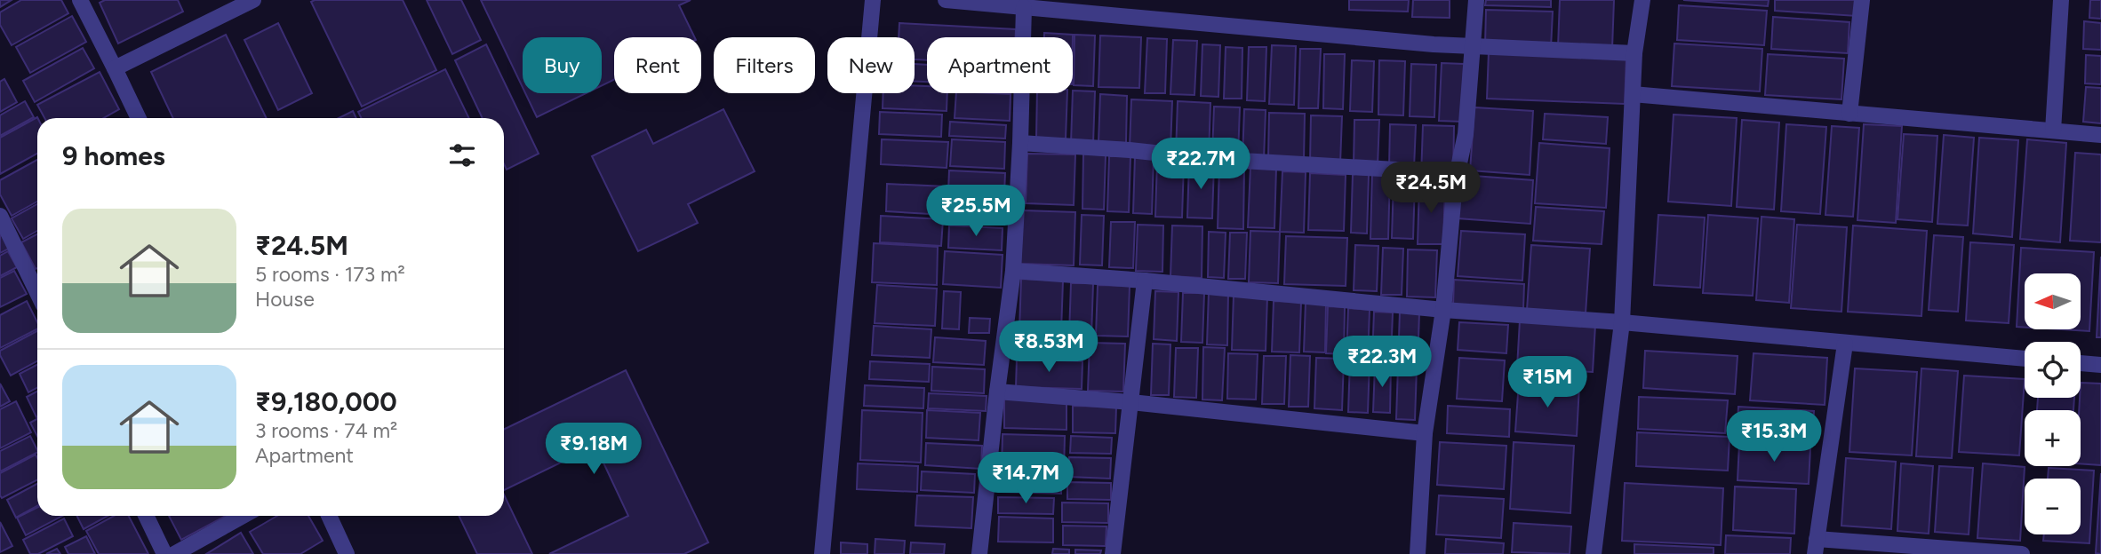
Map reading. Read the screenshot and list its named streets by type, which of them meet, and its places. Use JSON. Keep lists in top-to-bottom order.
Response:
{
  "north": "left",
  "page": {
    "chip": [
      "Buy",
      "Rent",
      "Filters",
      "New",
      "Apartment"
    ],
    "heading": "9 homes",
    "price": [
      "₹22.7M",
      "₹24.5M",
      "₹25.5M",
      "₹8.53M",
      "₹22.3M",
      "₹15M",
      "₹15.3M",
      "₹9.18M",
      "₹14.7M"
    ],
    "list": [
      {
        "name": "₹24.5M",
        "note": "5 rooms · 173 m² · House"
      },
      {
        "name": "₹9,180,000",
        "note": "3 rooms · 74 m² · Apartment"
      }
    ],
    "map_buttons": ["+", "−"]
  }
}
